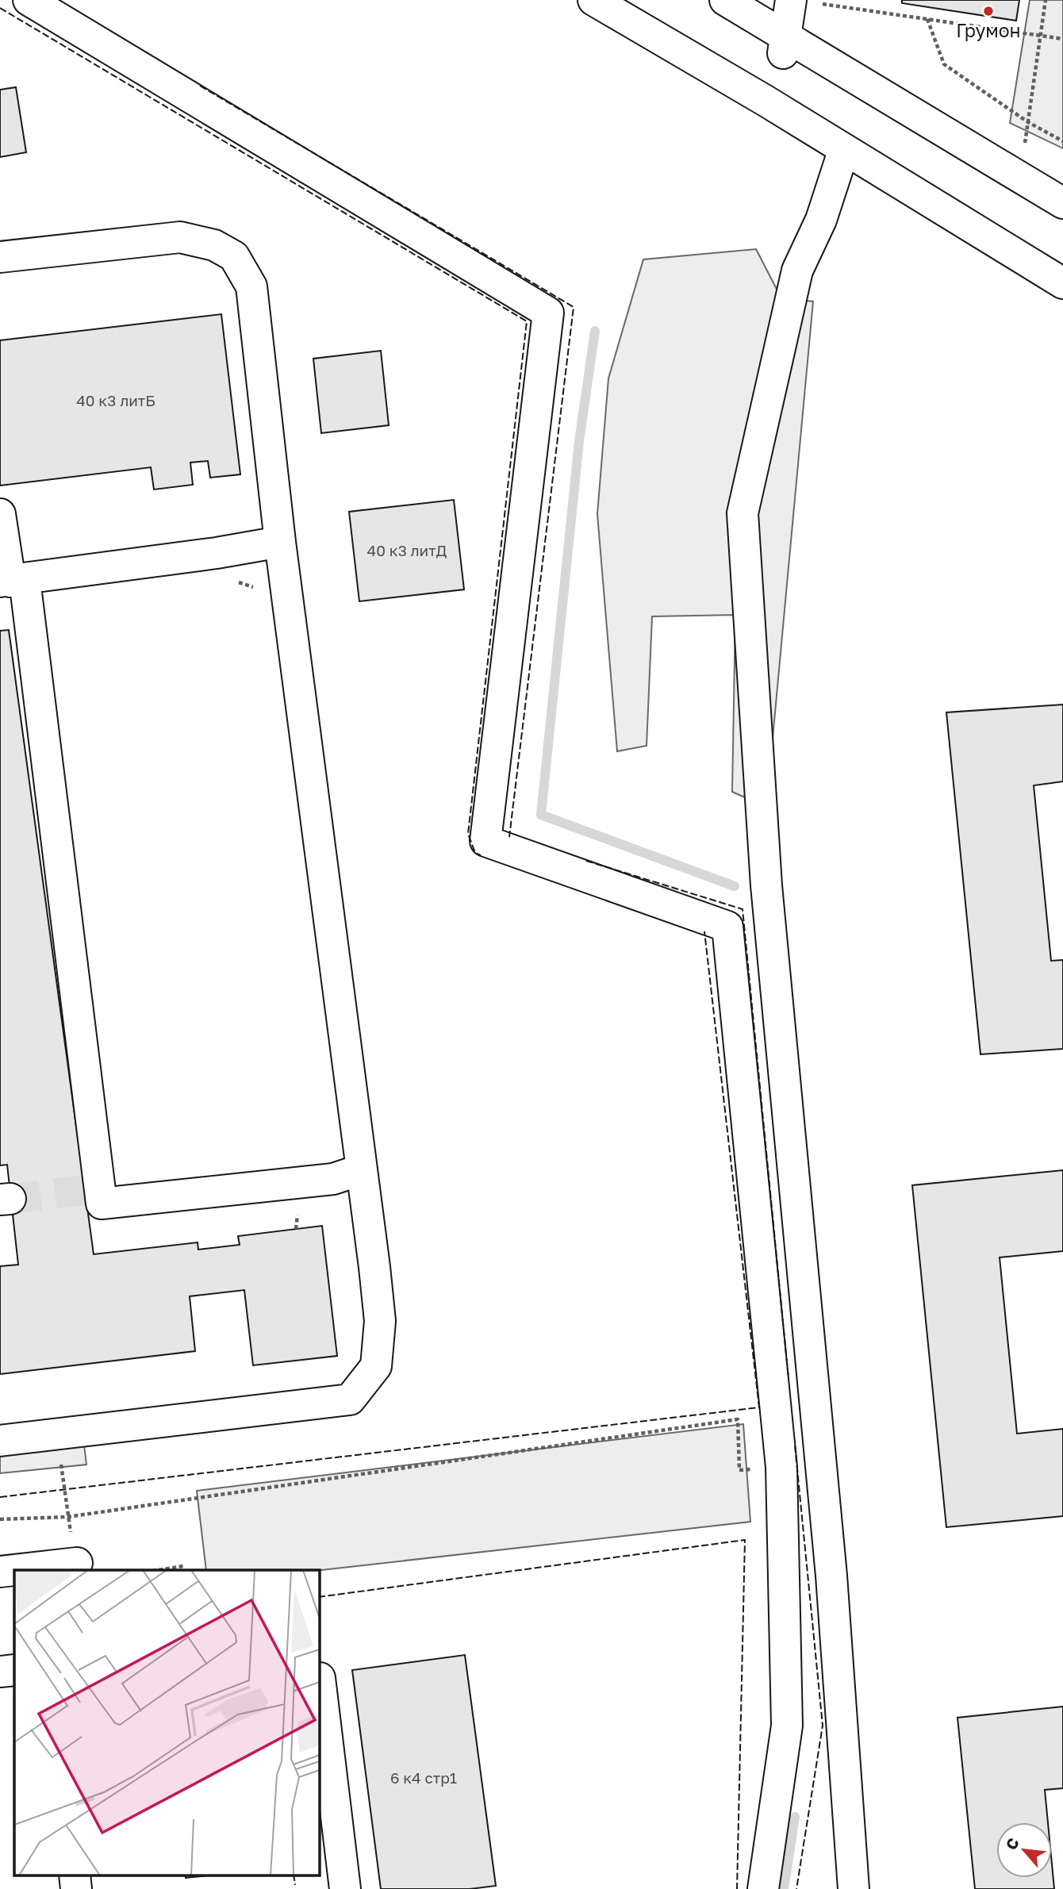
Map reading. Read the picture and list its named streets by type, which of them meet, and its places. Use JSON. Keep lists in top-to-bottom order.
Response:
{
  "places": ["Грумон"],
  "house_numbers": ["40 к3 литБ", "40 к3 литД", "6 к4 стр1"],
  "north": "top left"
}
